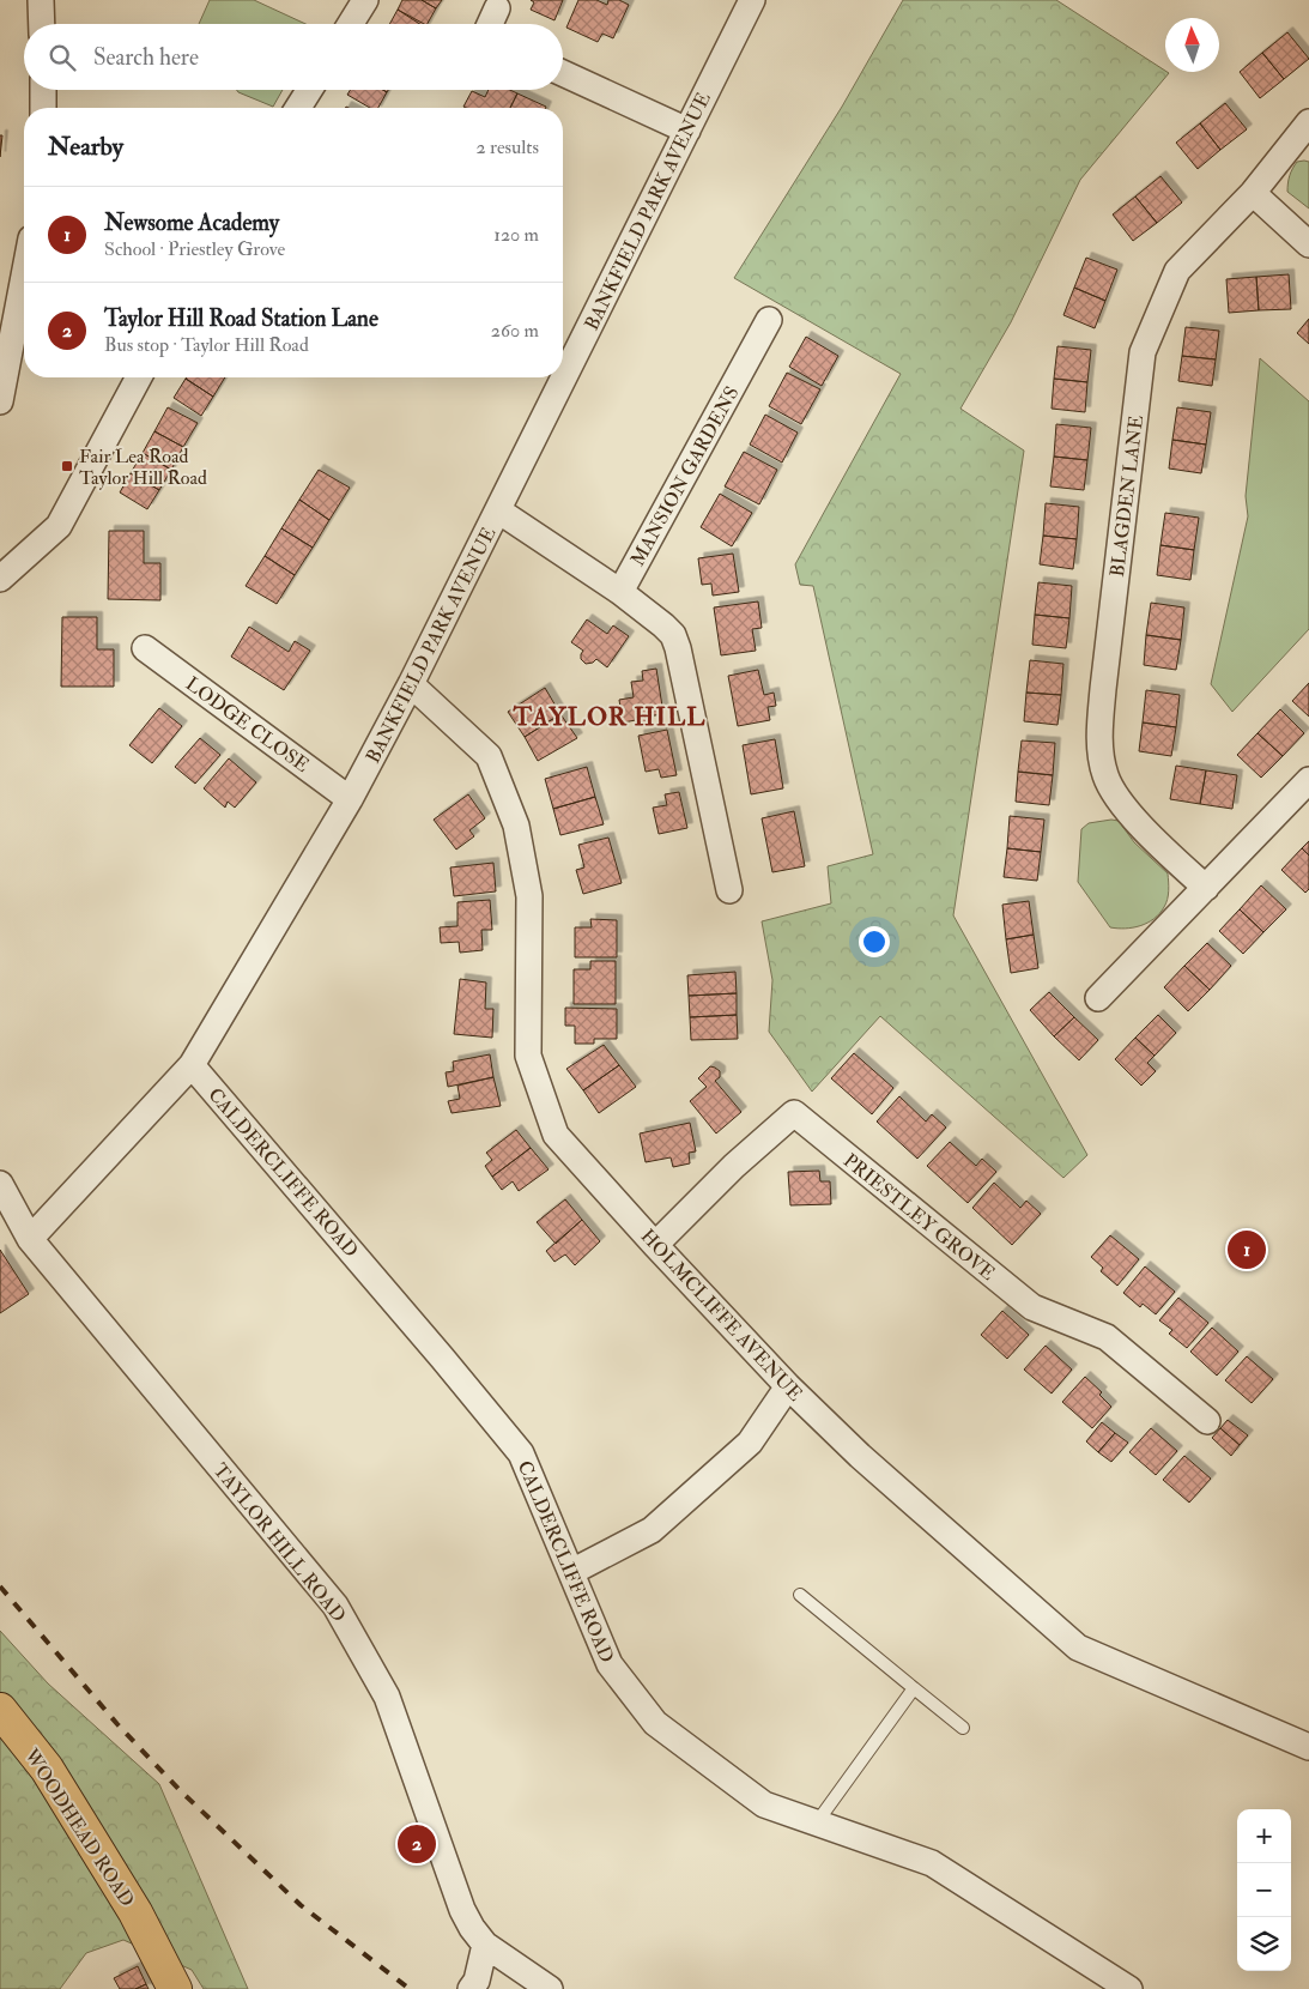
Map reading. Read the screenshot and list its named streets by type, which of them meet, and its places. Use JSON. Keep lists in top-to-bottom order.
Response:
{
  "streets": {
    "main road": ["WOODHEAD ROAD"],
    "street": [
      "BANKFIELD PARK AVENUE",
      "MANSION GARDENS",
      "BLAGDEN LANE",
      "LODGE CLOSE",
      "CALDERCLIFFE ROAD",
      "PRIESTLEY GROVE",
      "HOLMCLIFFE AVENUE",
      "TAYLOR HILL ROAD"
    ]
  },
  "crossings": [
    ["BANKFIELD PARK AVENUE", "LODGE CLOSE"],
    ["BANKFIELD PARK AVENUE", "CALDERCLIFFE ROAD"],
    ["BANKFIELD PARK AVENUE", "HOLMCLIFFE AVENUE"],
    ["BANKFIELD PARK AVENUE", "TAYLOR HILL ROAD"],
    ["PRIESTLEY GROVE", "HOLMCLIFFE AVENUE"]
  ],
  "districts": ["TAYLOR HILL"],
  "places": {
    "transit": ["Fair Lea Road Taylor Hill Road"]
  },
  "north": "top",
  "page": {
    "search": "Search here",
    "heading": ["Nearby", "2 results"],
    "list": [
      {
        "mark": "1",
        "name": "Newsome Academy",
        "note": "School · Priestley Grove",
        "value": "120 m"
      },
      {
        "mark": "2",
        "name": "Taylor Hill Road Station Lane",
        "note": "Bus stop · Taylor Hill Road",
        "value": "260 m"
      }
    ],
    "pins": ["1", "2"],
    "map_buttons": ["+", "−"]
  }
}
